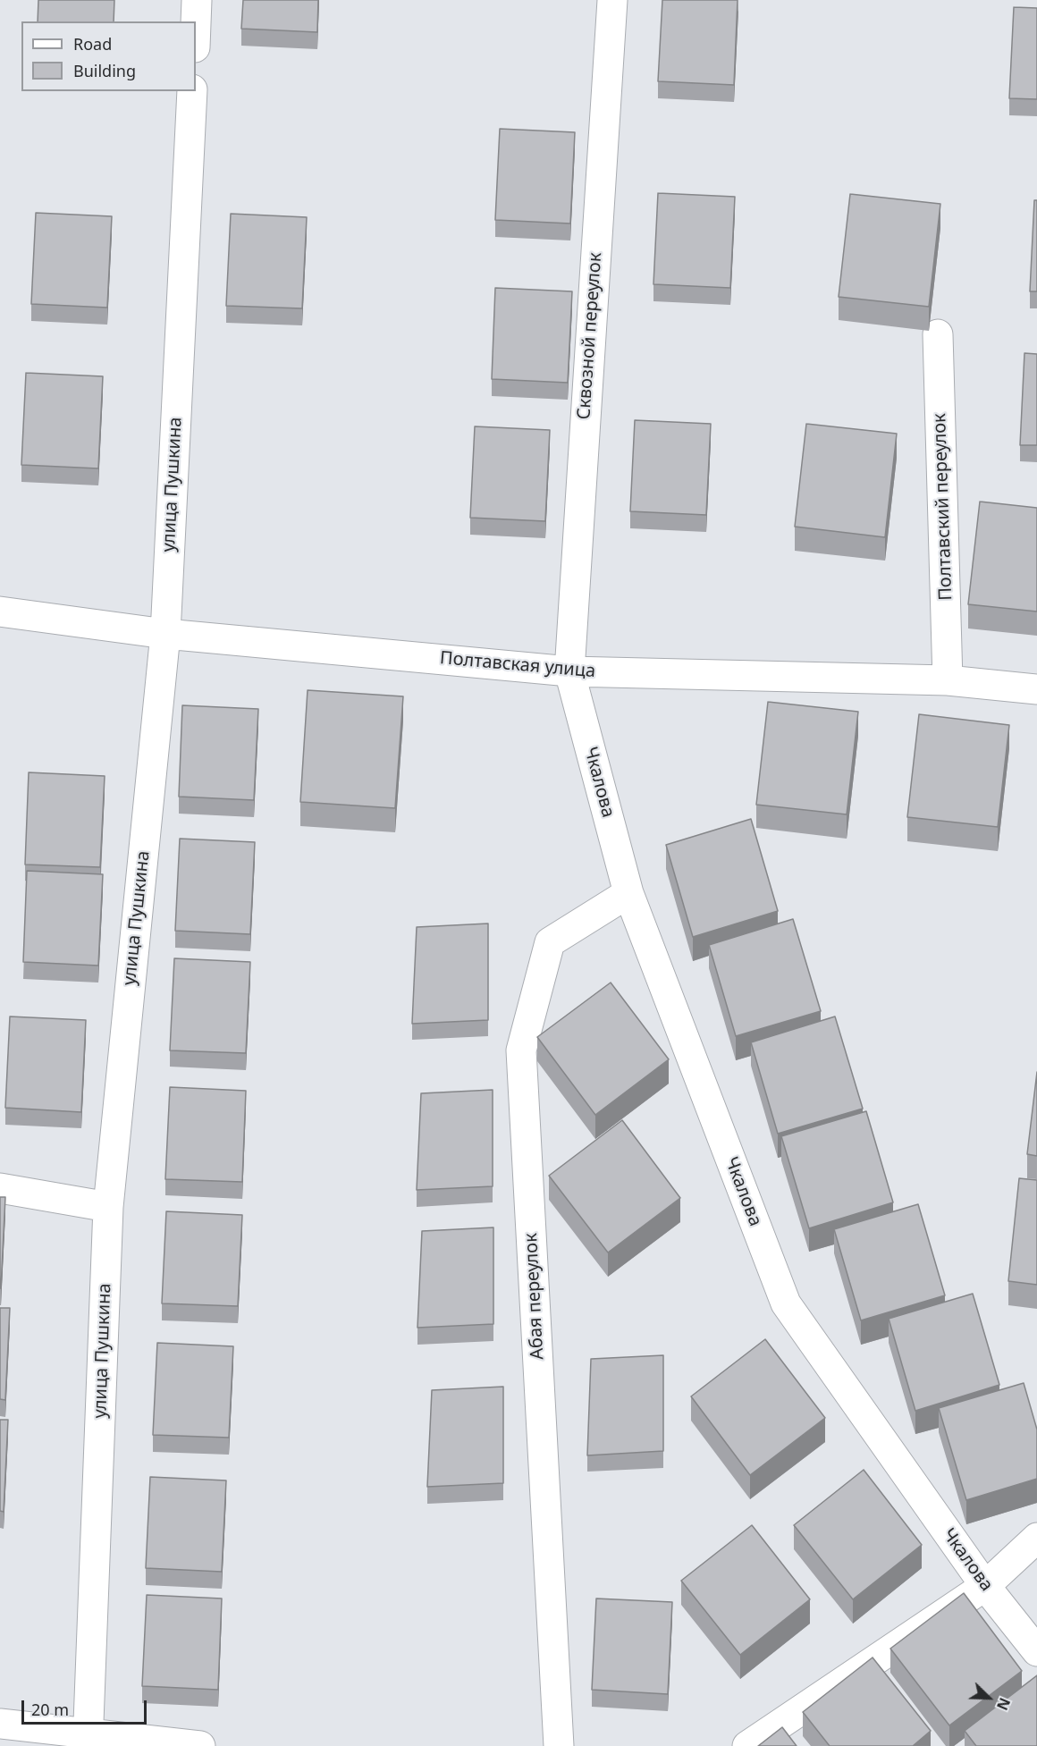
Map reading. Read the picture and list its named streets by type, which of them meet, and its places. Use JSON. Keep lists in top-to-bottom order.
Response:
{
  "streets": {
    "street": [
      "Сквозной переулок",
      "улица Пушкина",
      "Полтавский переулок",
      "Полтавская улица",
      "Чкалова",
      "Абая переулок"
    ]
  },
  "crossings": [
    ["Сквозной переулок", "Полтавская улица"],
    ["Сквозной переулок", "Чкалова"],
    ["улица Пушкина", "Полтавская улица"],
    ["Полтавский переулок", "Полтавская улица"],
    ["Полтавская улица", "Чкалова"],
    ["Чкалова", "Абая переулок"]
  ],
  "legend": ["Road", "Building"],
  "scale_bar": "20 m",
  "north": "bottom right"
}
